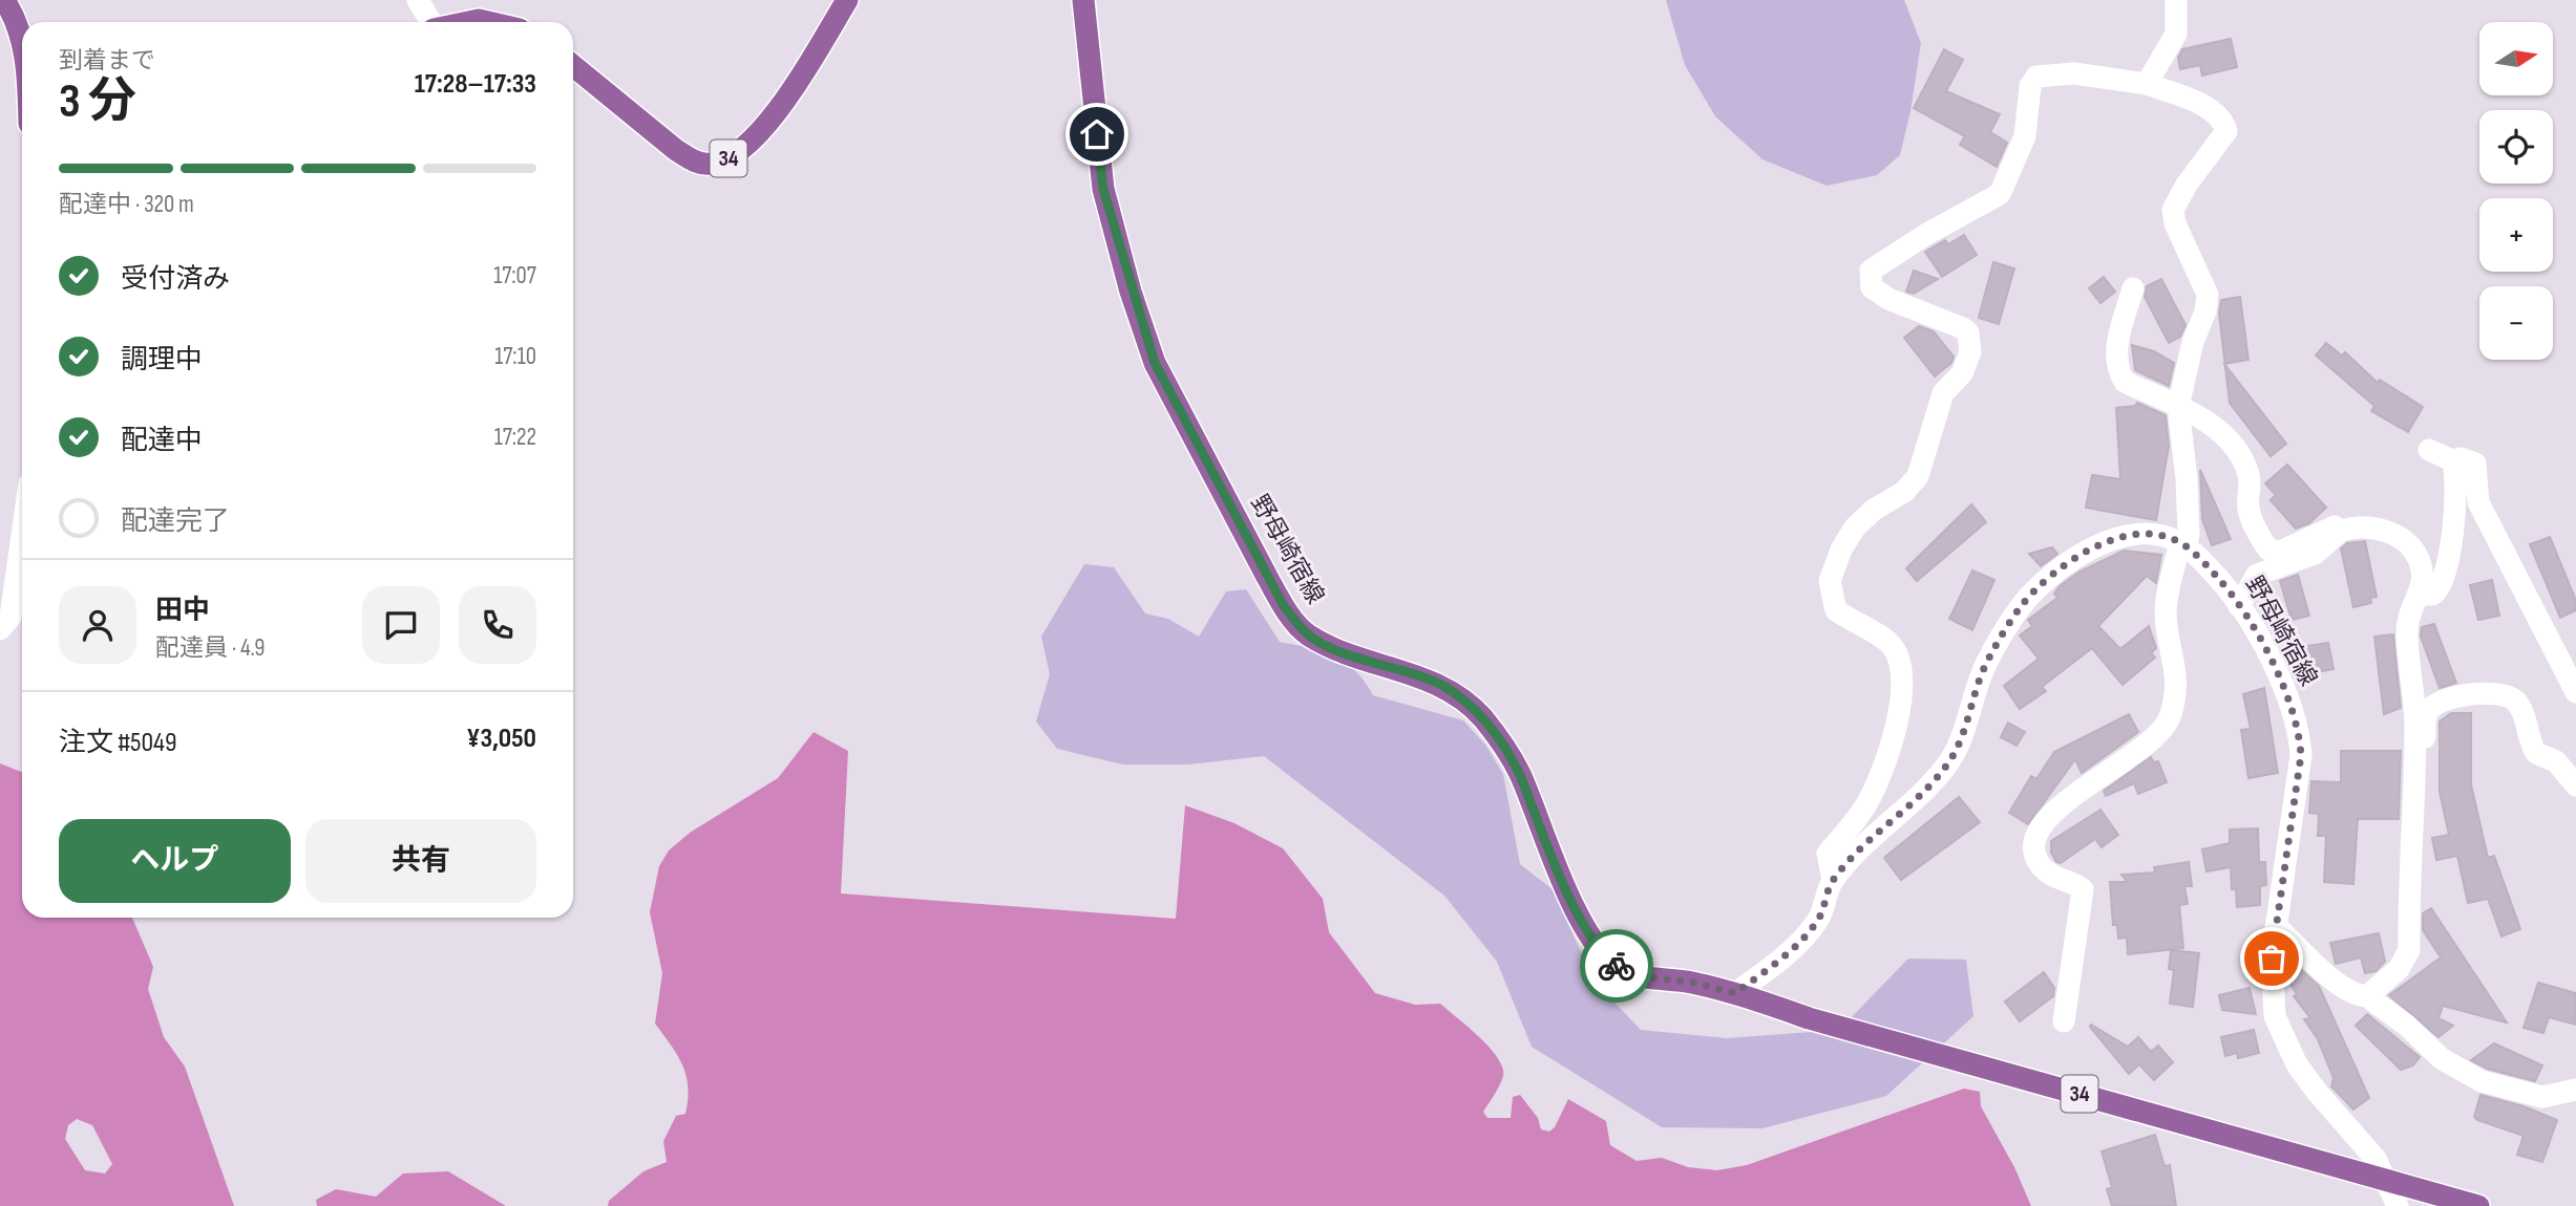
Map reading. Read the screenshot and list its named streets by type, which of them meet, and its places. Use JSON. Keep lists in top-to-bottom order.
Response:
{
  "streets": {
    "main road": ["34", "野母崎宿線"]
  },
  "north": "right",
  "page": {
    "map_buttons": ["+", "−"],
    "heading": ["3 分", "到着まで", "17:28–17:33"],
    "panel": [
      "田中",
      "配達員 · 4.9",
      "注文 #5049",
      "¥3,050"
    ],
    "bar": "配達中 · 320 m",
    "list": [
      ["受付済み", "17:07"],
      ["調理中", "17:10"],
      ["配達中", "17:22"],
      "配達完了"
    ],
    "buttons": ["ヘルプ", "共有"]
  }
}
